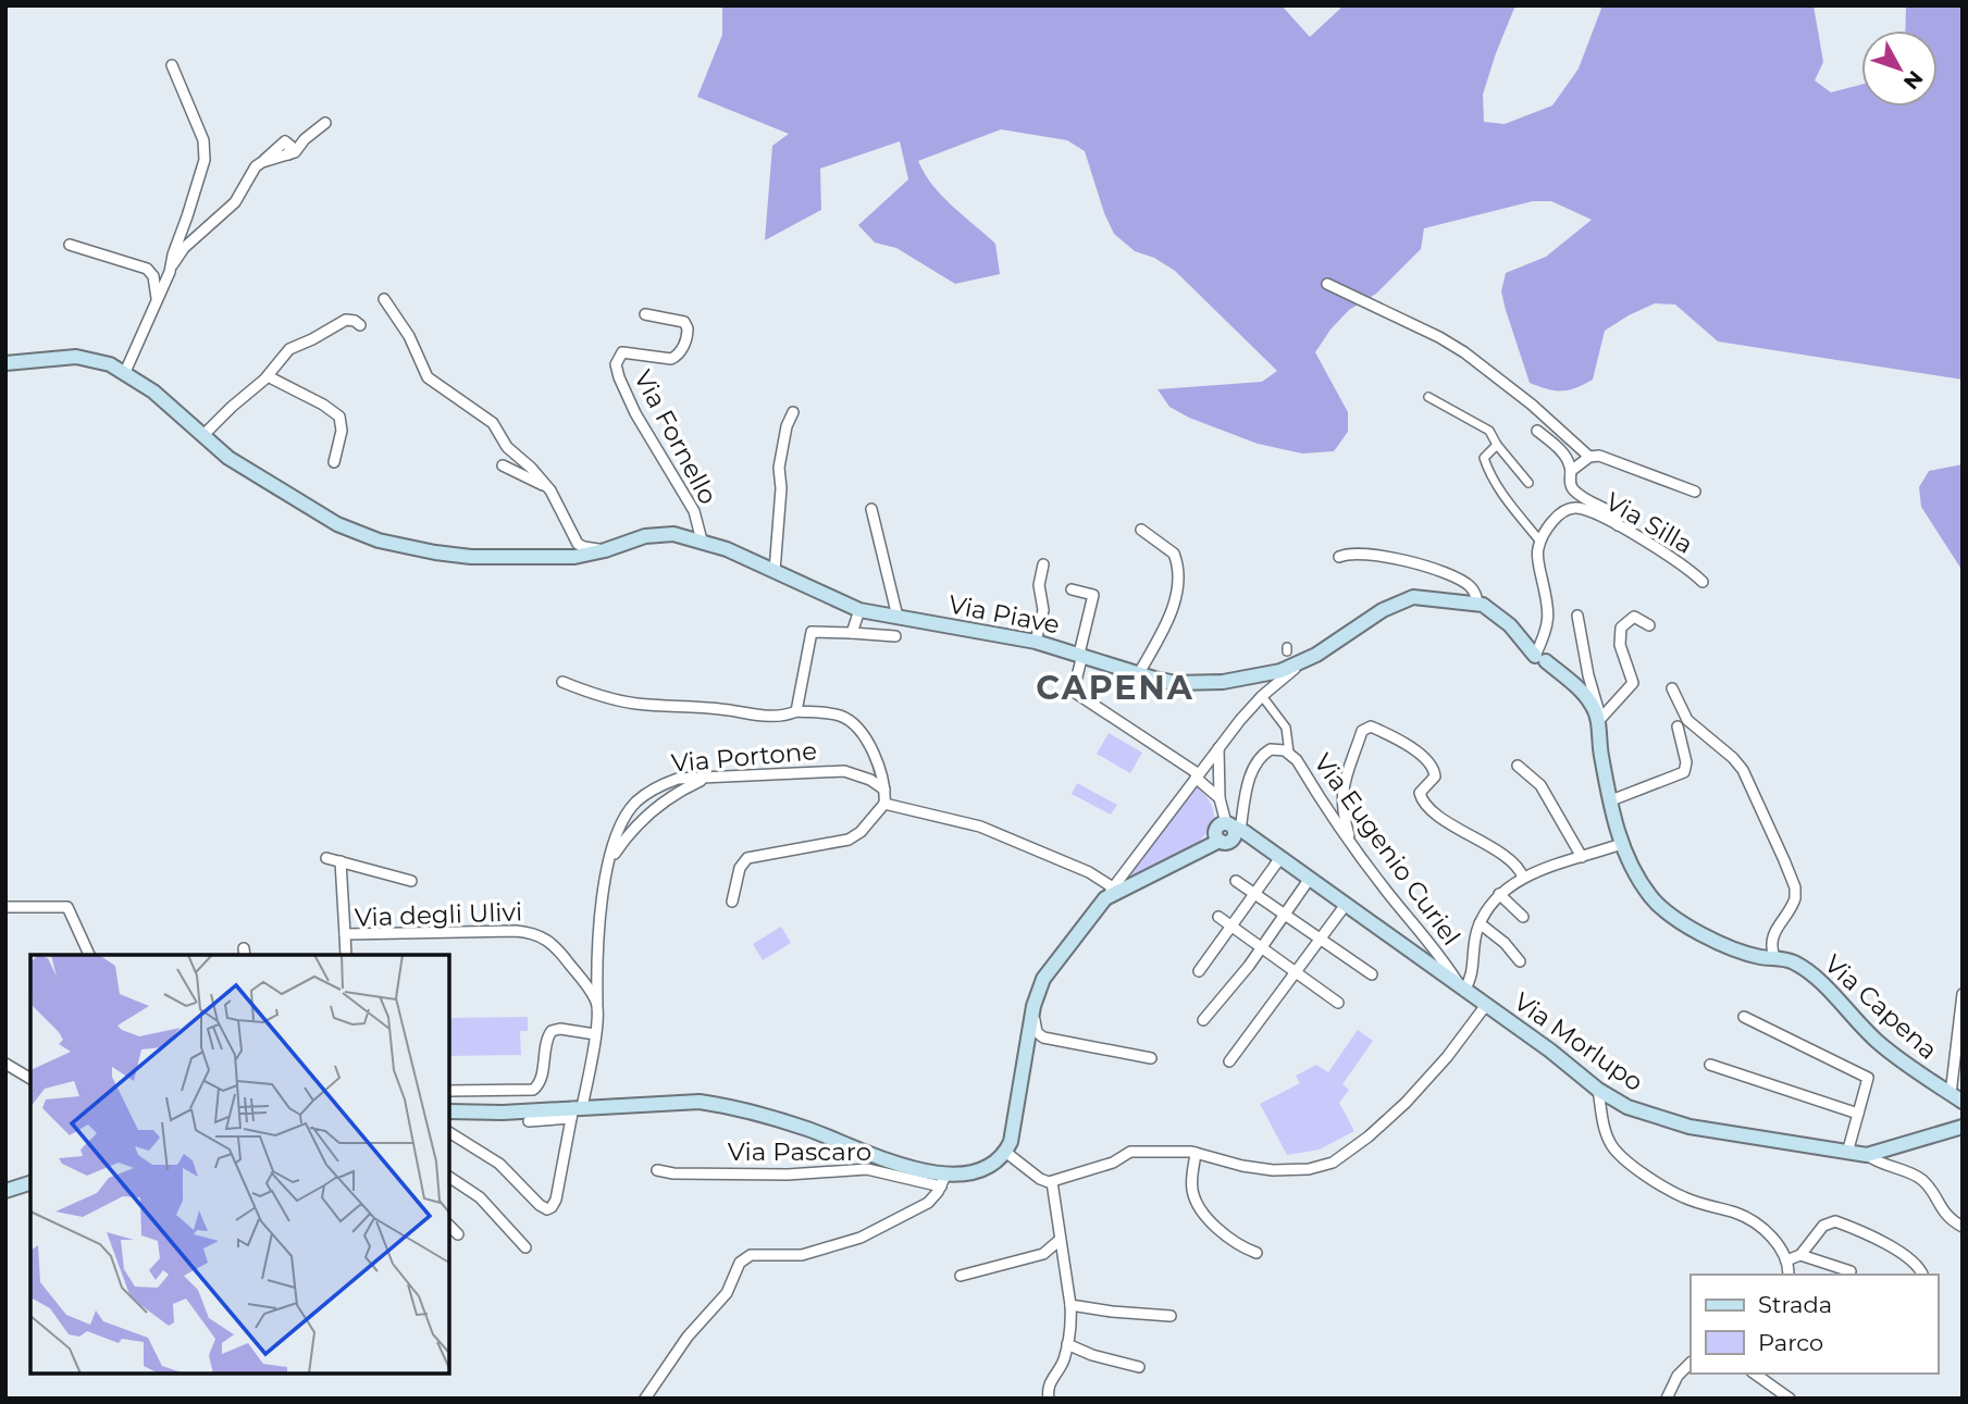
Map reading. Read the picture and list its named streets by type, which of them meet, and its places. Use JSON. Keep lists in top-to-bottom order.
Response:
{
  "streets": {
    "main road": ["Via Piave", "Via Capena", "Via Morlupo"],
    "street": [
      "Via Fornello",
      "Via Silla",
      "Via Portone",
      "Via Eugenio Curiel",
      "Via degli Ulivi",
      "Via Pascaro"
    ]
  },
  "crossings": [
    ["Via Fornello", "Via Piave"],
    ["Via Portone", "Via degli Ulivi"],
    ["Via Eugenio Curiel", "Via Morlupo"]
  ],
  "districts": ["CAPENA"],
  "legend": ["Strada", "Parco"],
  "north": "bottom right"
}
